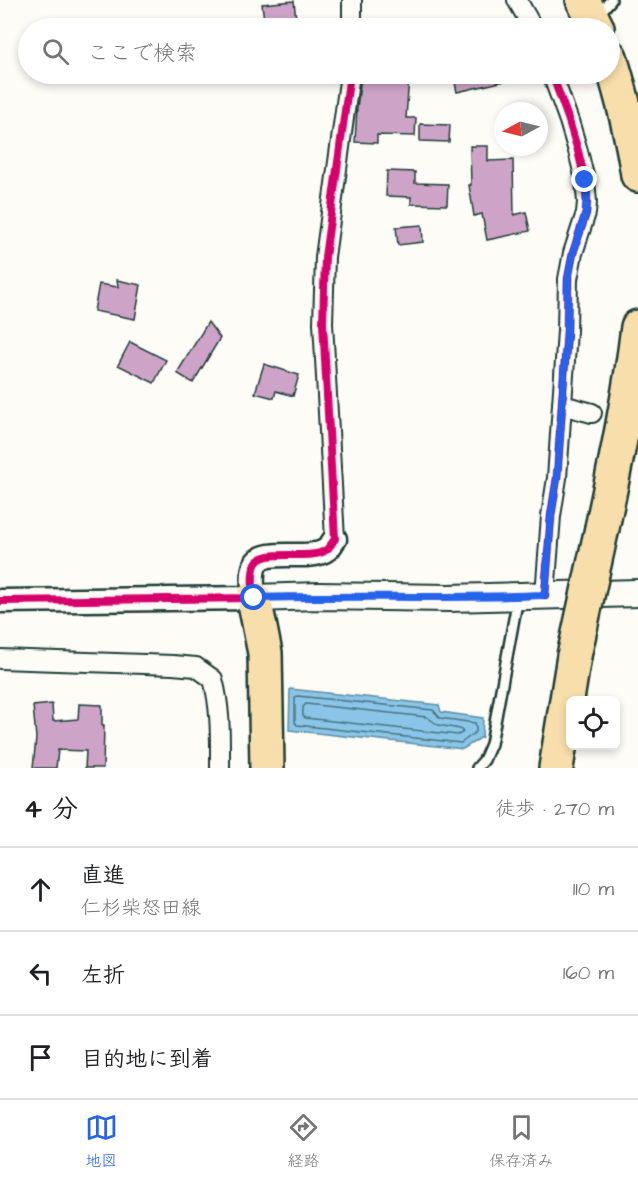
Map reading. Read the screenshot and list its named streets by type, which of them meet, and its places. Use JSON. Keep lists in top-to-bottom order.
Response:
{
  "north": "left",
  "page": {
    "search": "ここで検索",
    "heading": ["4 分", "徒歩 · 270 m"],
    "list": [
      ["直進", "仁杉柴怒田線", "110 m"],
      ["左折", "160 m"],
      "目的地に到着"
    ],
    "nav": ["地図", "経路", "保存済み"]
  }
}
